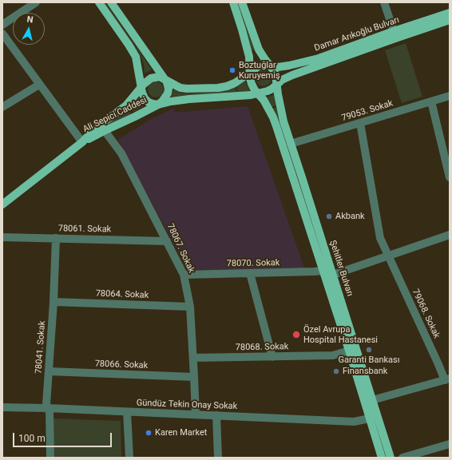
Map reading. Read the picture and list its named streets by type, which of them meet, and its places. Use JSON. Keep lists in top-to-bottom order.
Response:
{
  "streets": {
    "main road": ["Damar Arıkoğlu Bulvarı", "Ali Sepici Caddesi", "Şehitler Bulvarı"],
    "street": [
      "79053. Sokak",
      "78061. Sokak",
      "78067. Sokak",
      "78070. Sokak",
      "78064. Sokak",
      "79068. Sokak",
      "78041. Sokak",
      "78068. Sokak",
      "78066. Sokak",
      "Gündüz Tekin Onay Sokak"
    ]
  },
  "crossings": [
    ["Damar Arıkoğlu Bulvarı", "Ali Sepici Caddesi"],
    ["Damar Arıkoğlu Bulvarı", "Şehitler Bulvarı"],
    ["79053. Sokak", "Şehitler Bulvarı"],
    ["79053. Sokak", "79068. Sokak"],
    ["Ali Sepici Caddesi", "78067. Sokak"],
    ["Ali Sepici Caddesi", "Şehitler Bulvarı"],
    ["78061. Sokak", "78067. Sokak"],
    ["78061. Sokak", "78041. Sokak"],
    ["78067. Sokak", "78070. Sokak"],
    ["78067. Sokak", "78064. Sokak"],
    ["78067. Sokak", "78068. Sokak"],
    ["78067. Sokak", "78066. Sokak"],
    ["78067. Sokak", "Gündüz Tekin Onay Sokak"],
    ["78070. Sokak", "Şehitler Bulvarı"],
    ["Şehitler Bulvarı", "78068. Sokak"],
    ["Şehitler Bulvarı", "Gündüz Tekin Onay Sokak"],
    ["78064. Sokak", "78041. Sokak"],
    ["78041. Sokak", "78066. Sokak"],
    ["78041. Sokak", "Gündüz Tekin Onay Sokak"]
  ],
  "places": [
    "Boztuğlar Kuruyemiş",
    "Akbank",
    "Özel Avrupa Hospital Hastanesi",
    "Garanti Bankası",
    "Finansbank",
    "Karen Market"
  ],
  "scale_bar": "100 m",
  "north": "top"
}
